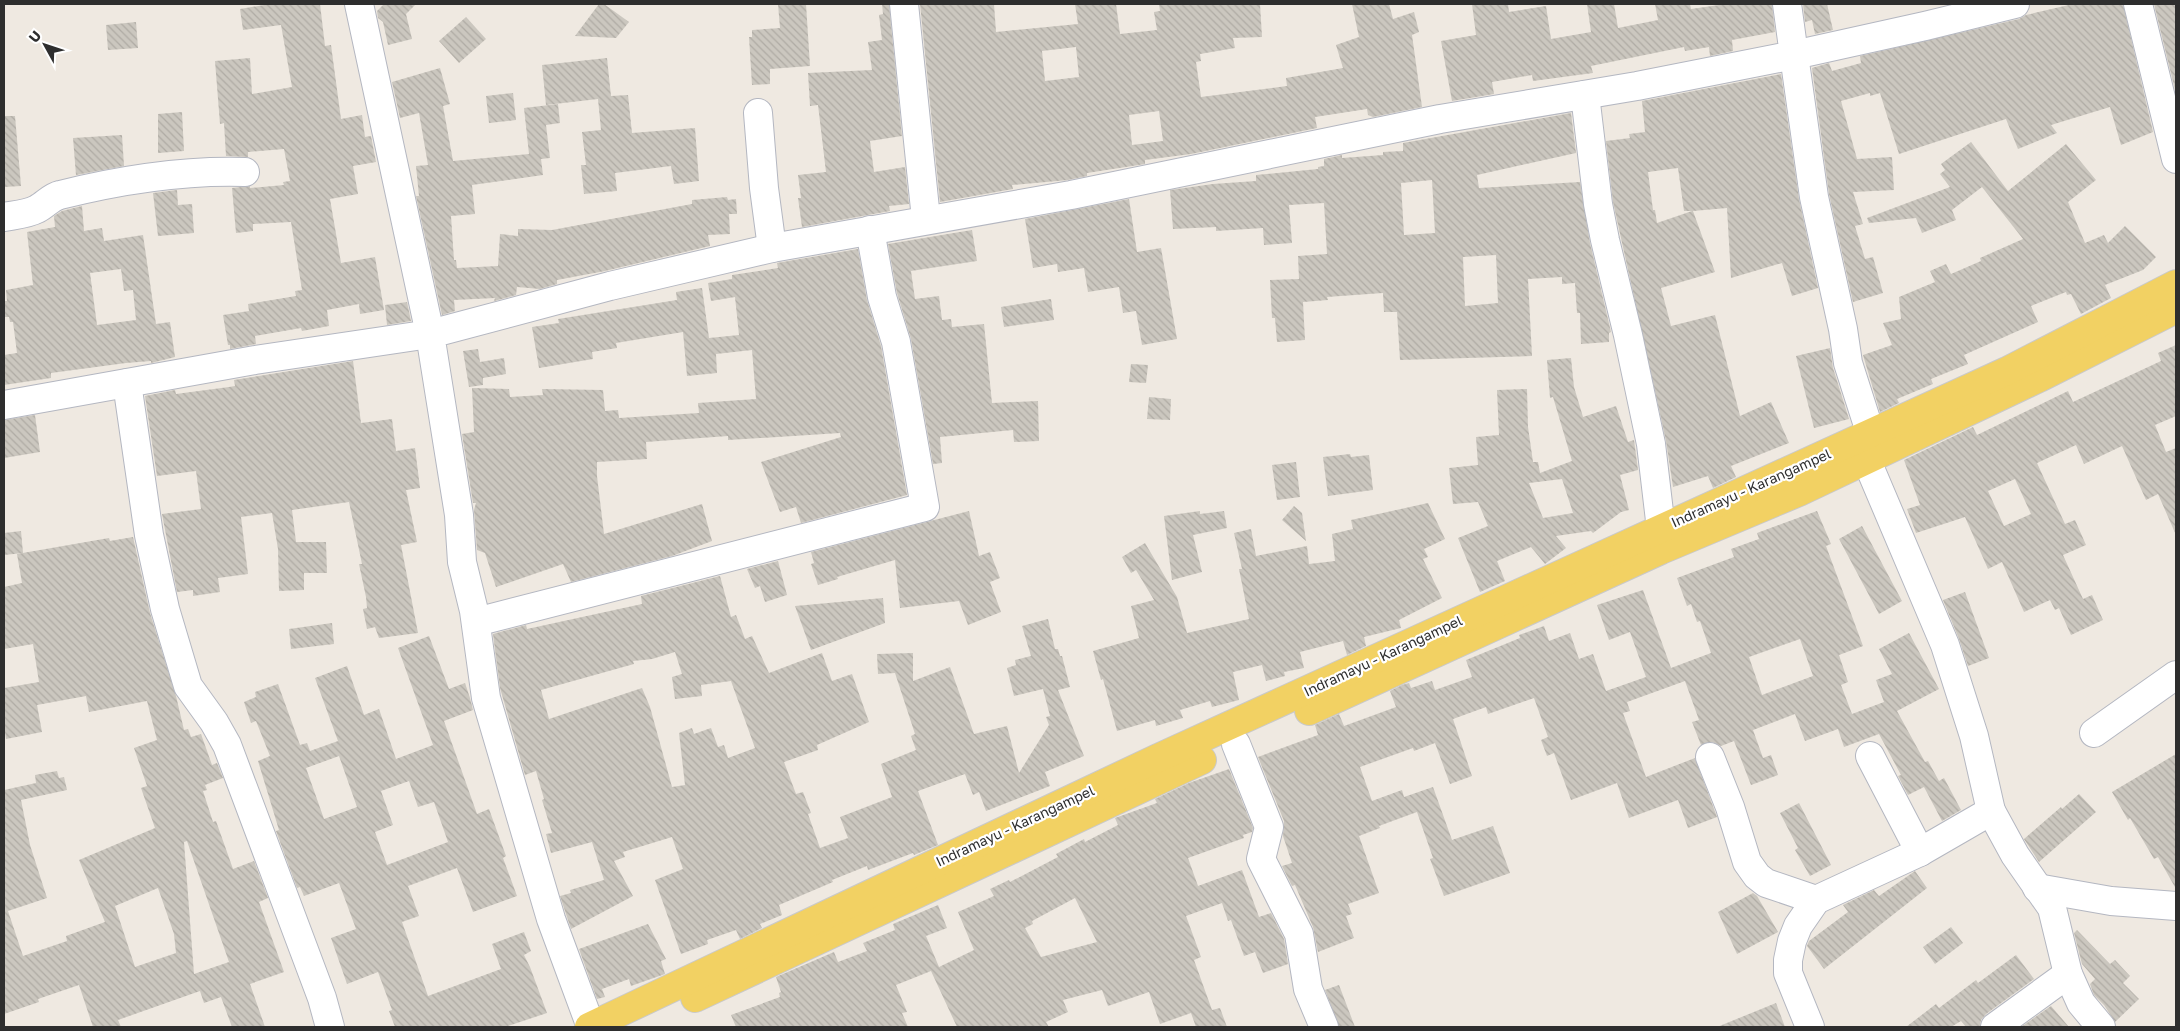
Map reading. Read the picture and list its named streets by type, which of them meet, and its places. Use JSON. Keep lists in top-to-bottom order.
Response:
{
  "streets": {
    "main road": ["Indramayu - Karangampel"]
  },
  "north": "top left"
}
